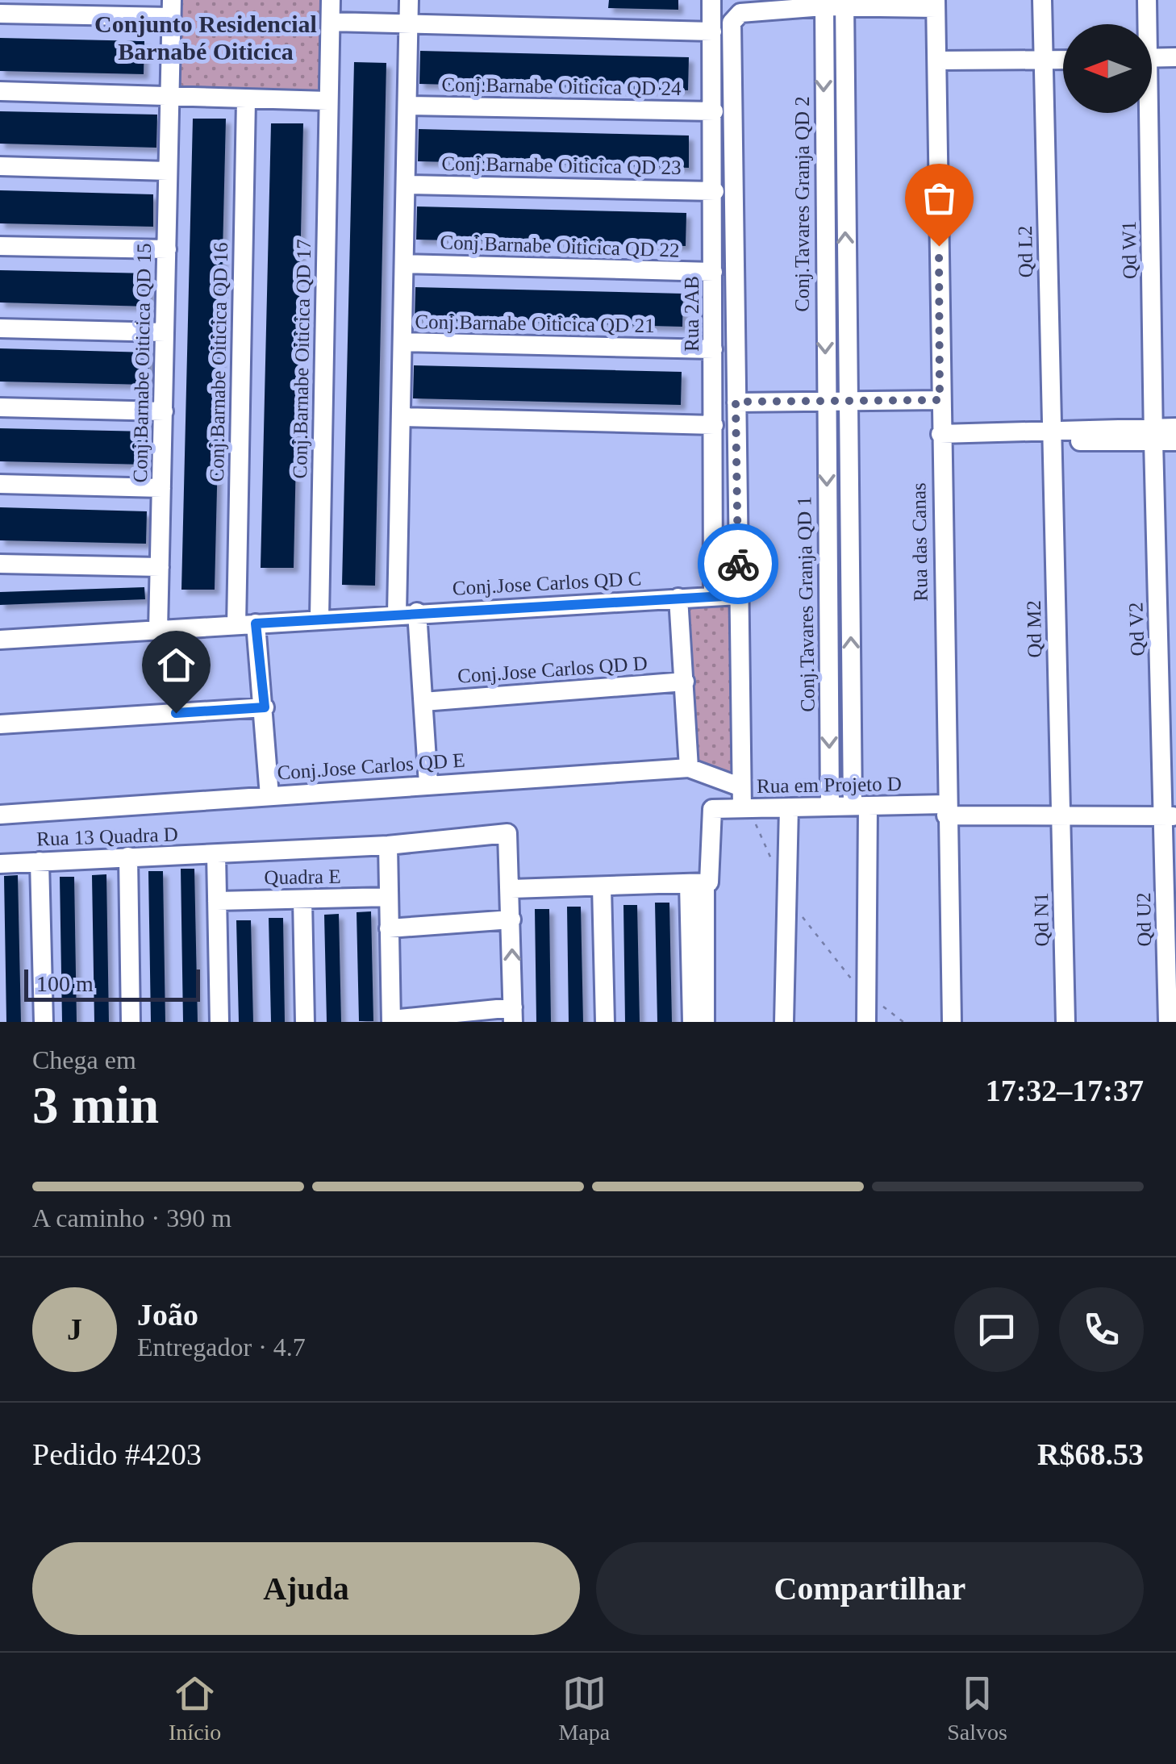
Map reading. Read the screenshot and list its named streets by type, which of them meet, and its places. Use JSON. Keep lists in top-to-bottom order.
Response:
{
  "streets": {
    "street": [
      "Conj.Barnabe Oiticica QD 24",
      "Conj.Barnabe Oiticica QD 23",
      "Conj.Tavares Granja QD 2",
      "Conj.Barnabe Oiticica QD 22",
      "Qd W1",
      "Qd L2",
      "Rua 2AB",
      "Conj.Barnabe Oiticica QD 21",
      "Conj.Barnabe Oiticica QD 17",
      "Conj.Barnabe Oiticica QD 16",
      "Conj.Barnabe Oiticica QD 15",
      "Rua das Canas",
      "Conj.Jose Carlos QD C",
      "Conj.Tavares Granja QD 1",
      "Qd M2",
      "Qd V2",
      "Conj.Jose Carlos QD D",
      "Conj.Jose Carlos QD E",
      "Rua em Projeto D",
      "Rua 13 Quadra D",
      "Quadra E",
      "Qd N1",
      "Qd U2"
    ]
  },
  "crossings": [
    ["Conj.Barnabe Oiticica QD 24", "Rua 2AB"],
    ["Conj.Barnabe Oiticica QD 23", "Rua 2AB"],
    ["Conj.Tavares Granja QD 2", "Conj.Tavares Granja QD 1"],
    ["Conj.Barnabe Oiticica QD 22", "Rua 2AB"],
    ["Qd W1", "Qd V2"],
    ["Qd L2", "Qd M2"],
    ["Rua 2AB", "Conj.Barnabe Oiticica QD 21"],
    ["Rua 2AB", "Conj.Jose Carlos QD C"],
    ["Conj.Barnabe Oiticica QD 17", "Conj.Jose Carlos QD C"],
    ["Conj.Barnabe Oiticica QD 16", "Conj.Jose Carlos QD C"],
    ["Conj.Barnabe Oiticica QD 15", "Conj.Jose Carlos QD C"],
    ["Rua das Canas", "Rua em Projeto D"],
    ["Conj.Tavares Granja QD 1", "Rua em Projeto D"],
    ["Qd M2", "Rua em Projeto D"],
    ["Qd M2", "Qd N1"],
    ["Qd V2", "Rua em Projeto D"],
    ["Qd V2", "Qd U2"],
    ["Rua em Projeto D", "Qd N1"],
    ["Rua em Projeto D", "Qd U2"]
  ],
  "districts": ["Conjunto Residencial Barnabé Oiticica"],
  "scale_bar": "100 m",
  "north": "left",
  "page": {
    "scale": "100 m",
    "heading": ["3 min", "Chega em", "17:32–17:37"],
    "panel": [
      "João",
      "Entregador · 4.7",
      "Pedido #4203",
      "R$68.53"
    ],
    "bar": "A caminho · 390 m",
    "round": "J",
    "buttons": ["Ajuda", "Compartilhar"],
    "tabs": ["Início", "Mapa", "Salvos"]
  }
}
